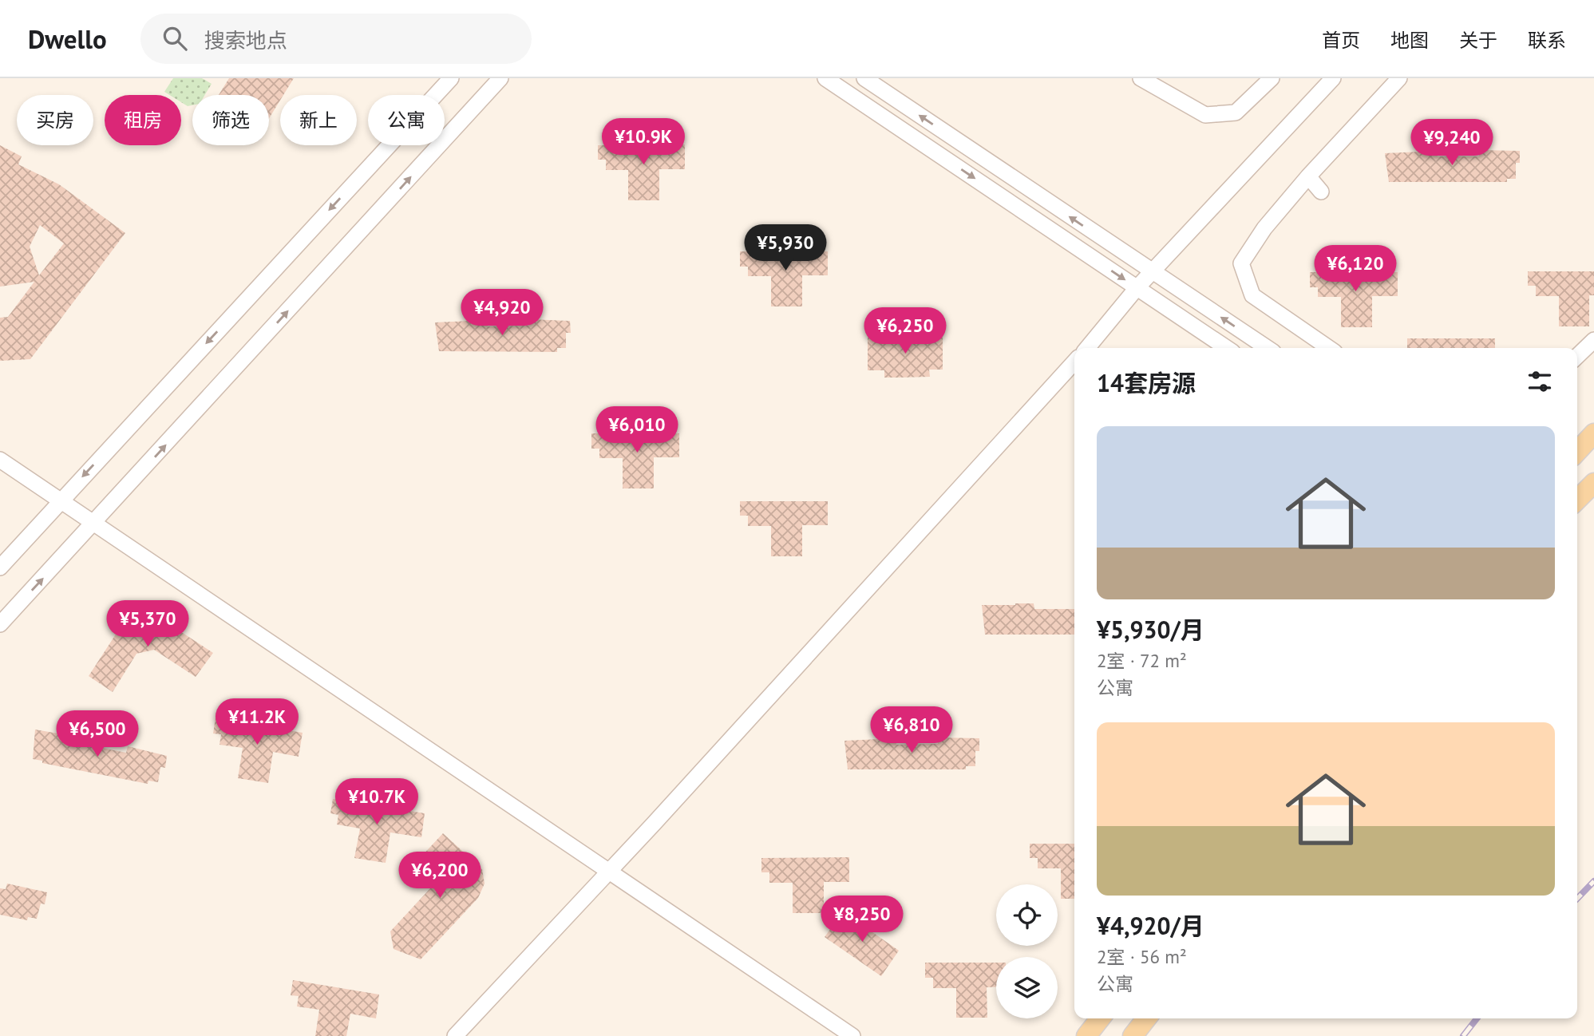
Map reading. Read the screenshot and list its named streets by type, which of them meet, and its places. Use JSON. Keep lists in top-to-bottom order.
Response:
{
  "page": {
    "header": "Dwello",
    "search": "搜索地点",
    "nav": [
      "首页",
      "地图",
      "关于",
      "联系"
    ],
    "chip": [
      "买房",
      "租房",
      "筛选",
      "新上",
      "公寓"
    ],
    "price": [
      "¥10.9K",
      "¥9,240",
      "¥5,930",
      "¥6,120",
      "¥4,920",
      "¥6,250",
      "¥6,010",
      "¥5,370",
      "¥11.2K",
      "¥6,810",
      "¥6,500",
      "¥10.7K",
      "¥6,200",
      "¥8,250"
    ],
    "heading": "14套房源",
    "list": [
      {
        "name": "¥5,930/月",
        "note": "2室 · 72 m² · 公寓"
      },
      {
        "name": "¥4,920/月",
        "note": "2室 · 56 m² · 公寓"
      }
    ]
  }
}
